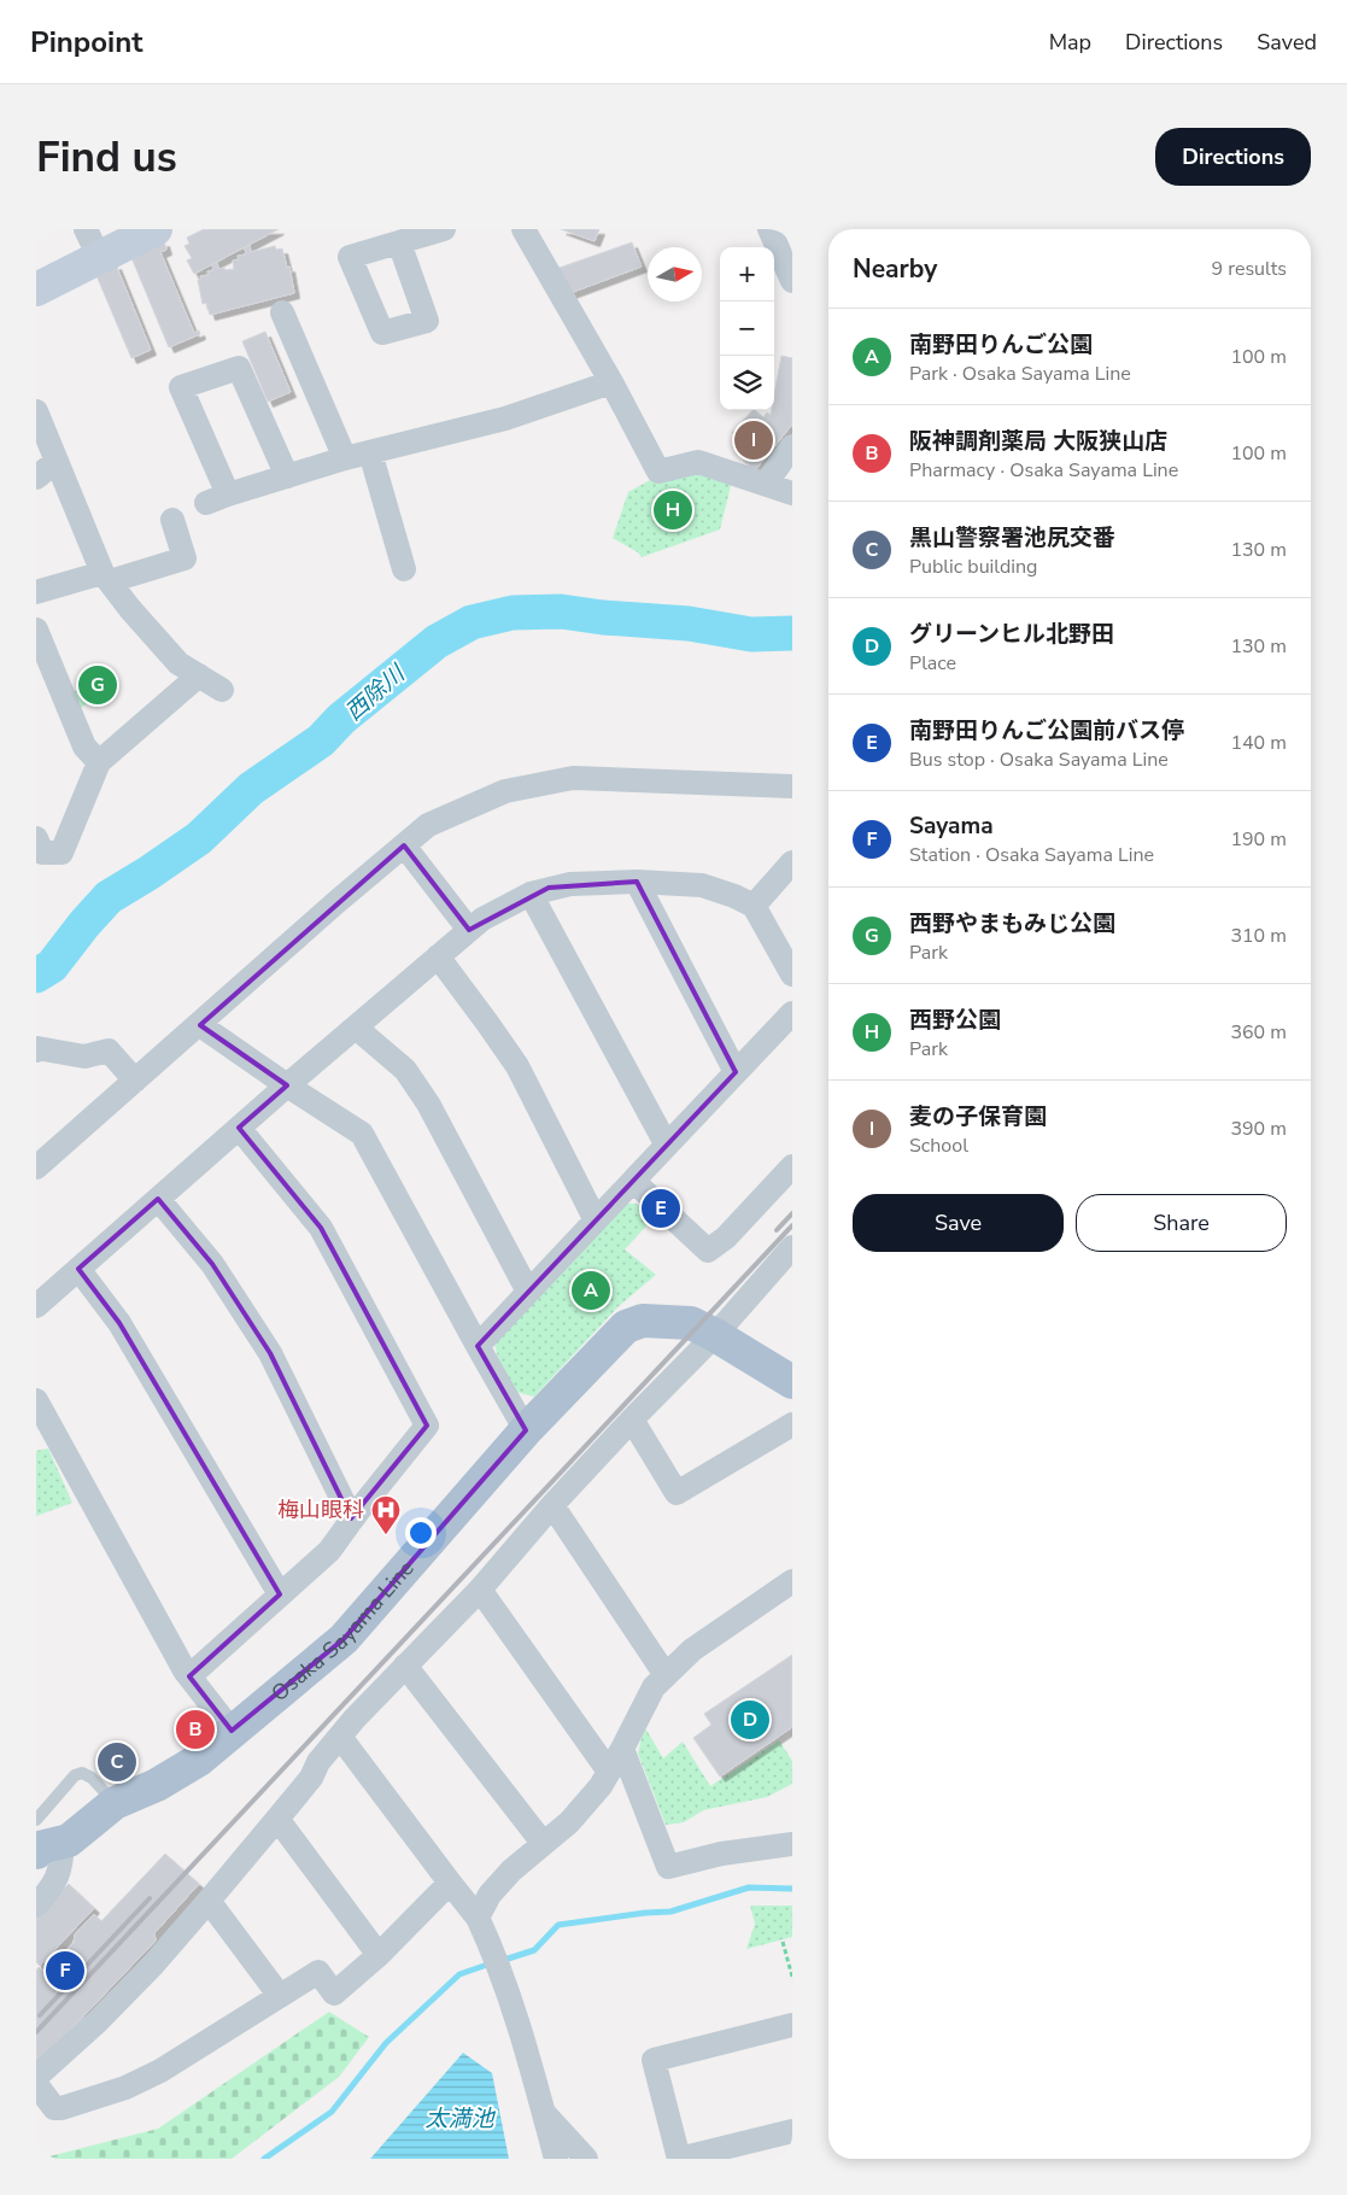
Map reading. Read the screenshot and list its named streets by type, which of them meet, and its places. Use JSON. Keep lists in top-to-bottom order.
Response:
{
  "streets": {
    "main road": ["Osaka Sayama Line"]
  },
  "water": ["西除川", "太満池"],
  "places": {
    "hospital": ["梅山眼科"]
  },
  "north": "right",
  "page": {
    "header": "Pinpoint",
    "nav": ["Map", "Directions", "Saved"],
    "buttons": [
      "Directions",
      ["Save", "Share"]
    ],
    "title": "Find us",
    "heading": ["Nearby", "9 results"],
    "map_buttons": ["+", "−"],
    "list": [
      {
        "mark": "A",
        "name": "南野田りんご公園",
        "note": "Park · Osaka Sayama Line",
        "value": "100 m"
      },
      {
        "mark": "B",
        "name": "阪神調剤薬局 大阪狭山店",
        "note": "Pharmacy · Osaka Sayama Line",
        "value": "100 m"
      },
      {
        "mark": "C",
        "name": "黒山警察署池尻交番",
        "note": "Public building",
        "value": "130 m"
      },
      {
        "mark": "D",
        "name": "グリーンヒル北野田",
        "note": "Place",
        "value": "130 m"
      },
      {
        "mark": "E",
        "name": "南野田りんご公園前バス停",
        "note": "Bus stop · Osaka Sayama Line",
        "value": "140 m"
      },
      {
        "mark": "F",
        "name": "Sayama",
        "note": "Station · Osaka Sayama Line",
        "value": "190 m"
      },
      {
        "mark": "G",
        "name": "西野やまもみじ公園",
        "note": "Park",
        "value": "310 m"
      },
      {
        "mark": "H",
        "name": "西野公園",
        "note": "Park",
        "value": "360 m"
      },
      {
        "mark": "I",
        "name": "麦の子保育園",
        "note": "School",
        "value": "390 m"
      }
    ],
    "pins": [
      "I",
      "H",
      "G",
      "E",
      "A",
      "D",
      "B",
      "C",
      "F"
    ]
  }
}
